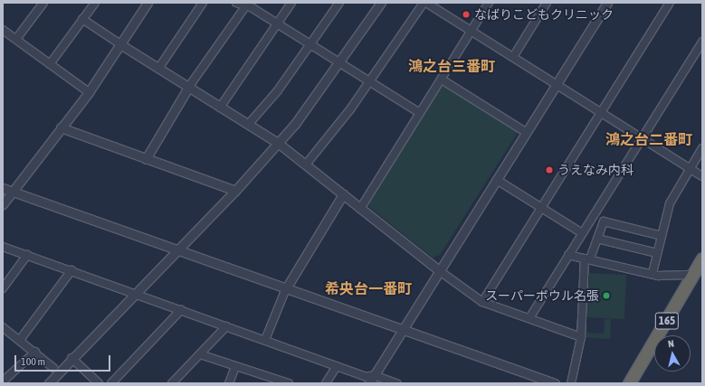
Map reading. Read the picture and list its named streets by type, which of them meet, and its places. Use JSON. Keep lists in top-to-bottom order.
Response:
{
  "streets": {
    "highway": ["165"]
  },
  "districts": ["鴻之台三番町", "鴻之台二番町", "希央台一番町"],
  "places": ["なばりこどもクリニック", "うえなみ内科", "スーパーボウル名張"],
  "scale_bar": "100 m",
  "north": "top"
}
